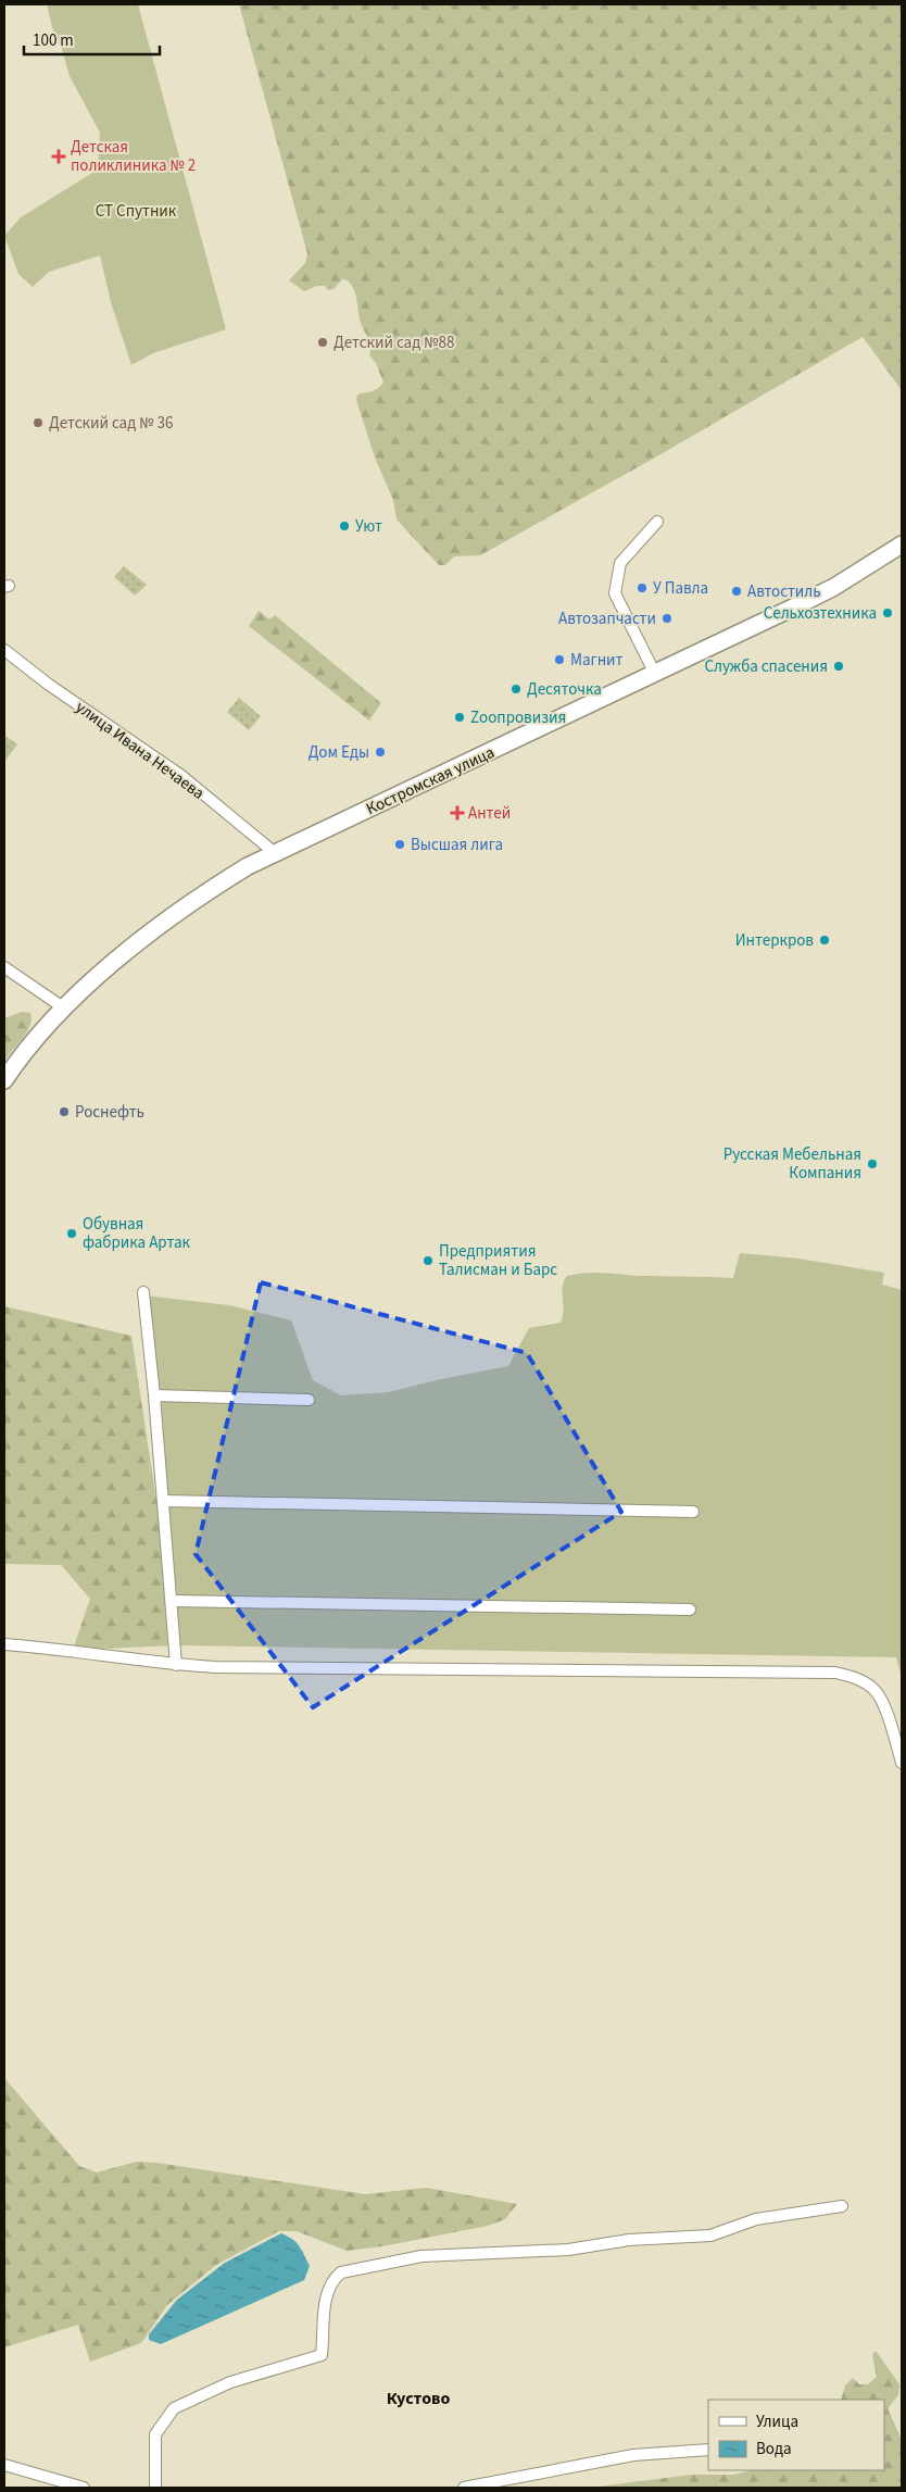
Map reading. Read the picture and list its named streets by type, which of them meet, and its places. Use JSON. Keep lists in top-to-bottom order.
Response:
{
  "streets": {
    "main road": ["Костромская улица"],
    "street": ["улица Ивана Нечаева"]
  },
  "crossings": [
    ["улица Ивана Нечаева", "Костромская улица"]
  ],
  "districts": ["Кустово"],
  "parks": ["СТ Спутник"],
  "places": {
    "health": ["Детская поликлиника № 2", "Антей"],
    "other": [
      "Детский сад №88",
      "Детский сад № 36",
      "Уют",
      "У Павла",
      "Автостиль",
      "Сельхозтехника",
      "Автозапчасти",
      "Магнит",
      "Служба спасения",
      "Десяточка",
      "Zоопровизия",
      "Дом Еды",
      "Высшая лига",
      "Интеркров",
      "Роснефть",
      "Русская Мебельная Компания",
      "Обувная фабрика Артак",
      "Предприятия Талисман и Барс"
    ]
  },
  "legend": ["Улица", "Вода"],
  "scale_bar": "100 m"
}
